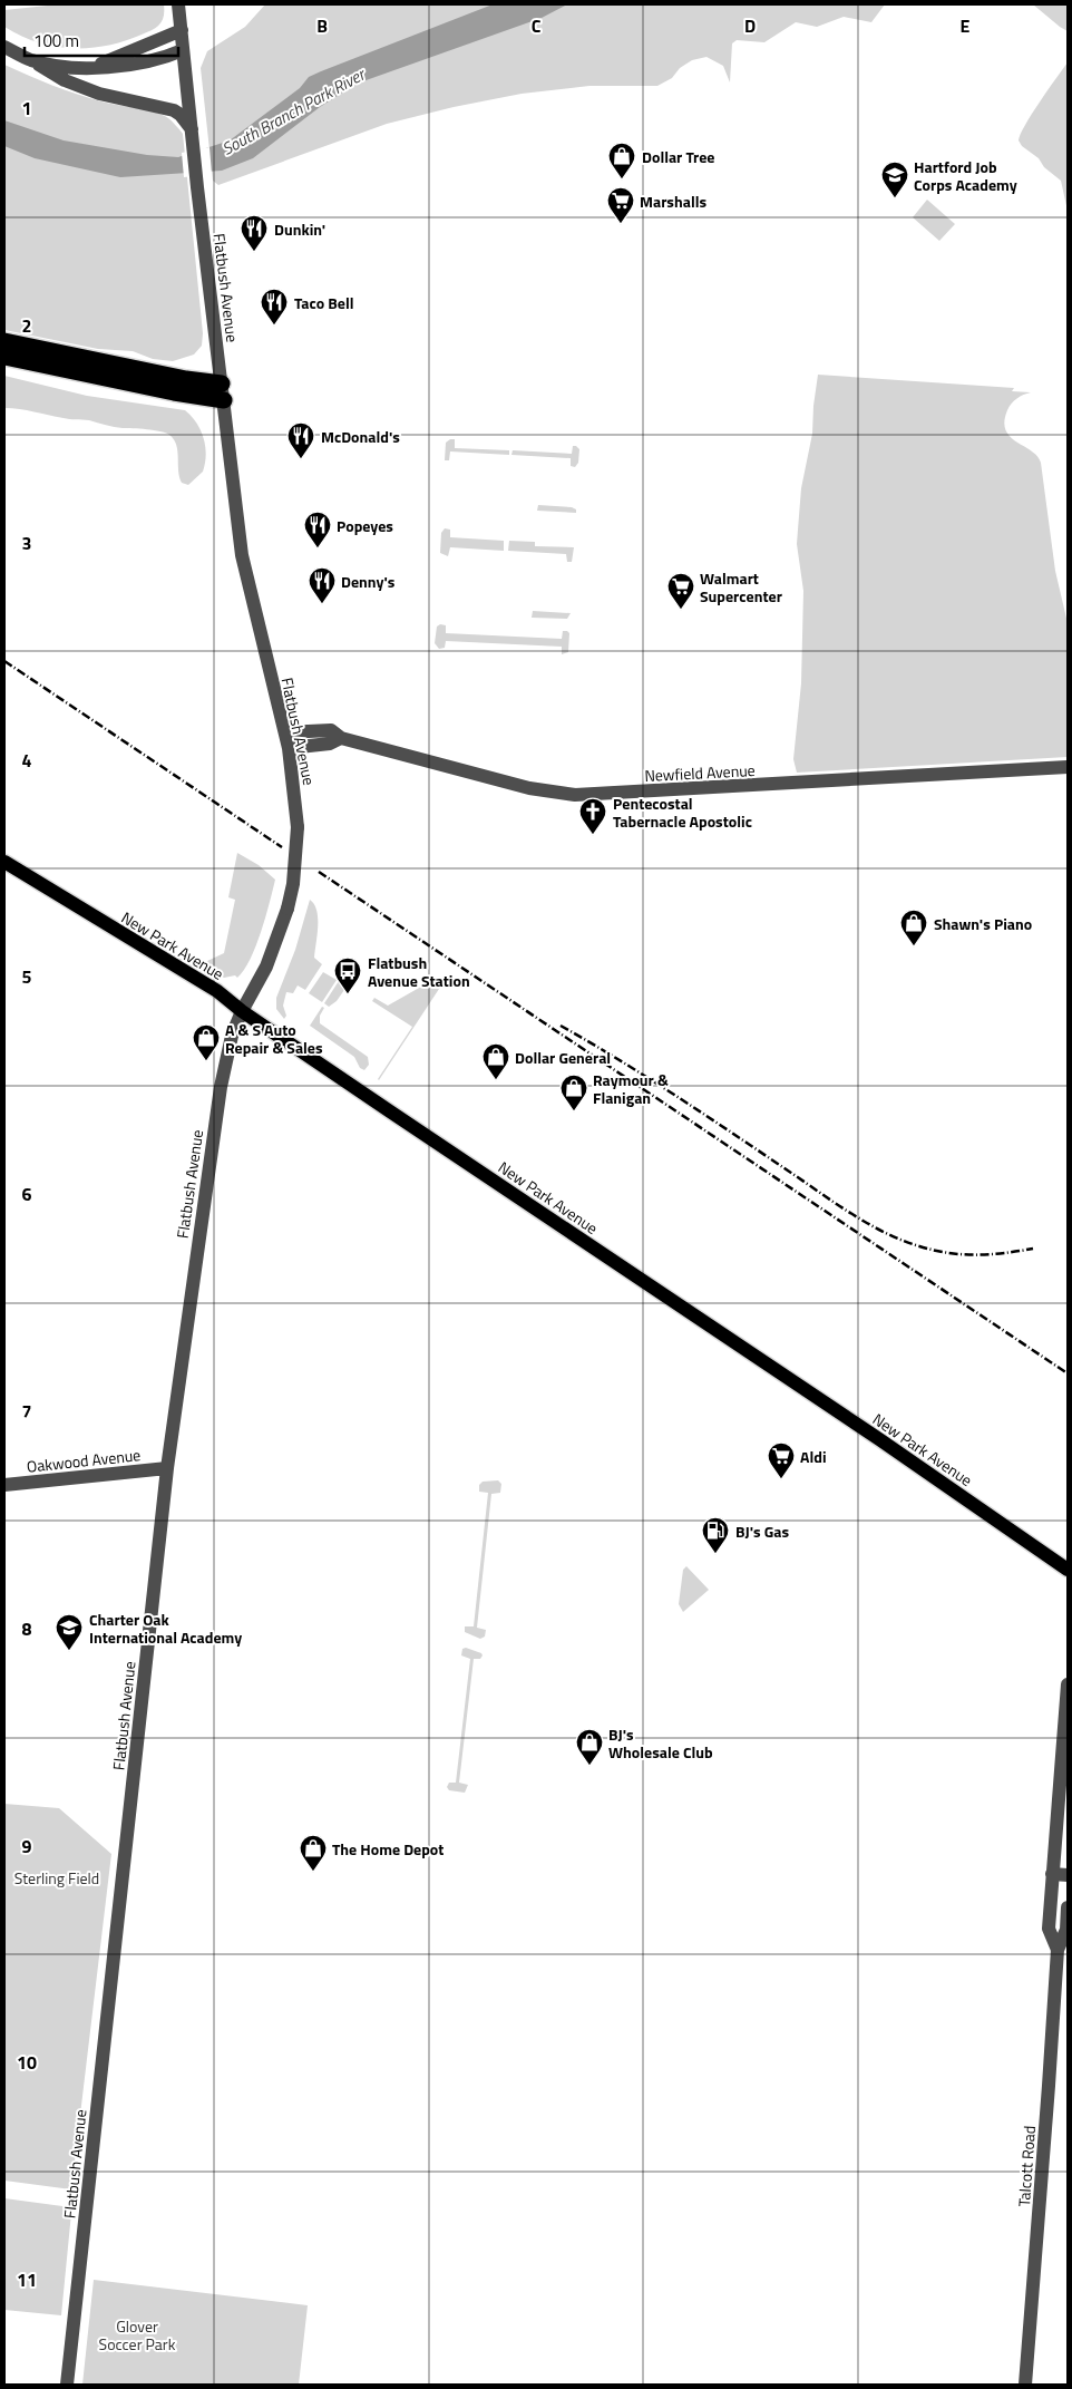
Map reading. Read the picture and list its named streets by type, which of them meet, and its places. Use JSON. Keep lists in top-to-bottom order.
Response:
{
  "streets": {
    "main road": ["New Park Avenue"],
    "street": [
      "Flatbush Avenue",
      "Newfield Avenue",
      "Oakwood Avenue",
      "Talcott Road"
    ]
  },
  "crossings": [
    ["Flatbush Avenue", "Newfield Avenue"],
    ["Flatbush Avenue", "New Park Avenue"],
    ["Flatbush Avenue", "Oakwood Avenue"]
  ],
  "water": ["South Branch Park River"],
  "parks": ["Sterling Field", "Glover Soccer Park"],
  "places": {
    "shop": [
      "Dollar Tree",
      "Shawn's Piano",
      "A & S Auto Repair & Sales",
      "Dollar General",
      "Raymour & Flanigan",
      "BJ's Wholesale Club",
      "The Home Depot"
    ],
    "school or university": ["Hartford Job Corps Academy", "Charter Oak International Academy"],
    "supermarket": ["Marshalls", "Walmart Supercenter", "Aldi"],
    "restaurant": [
      "Dunkin'",
      "Taco Bell",
      "McDonald's",
      "Popeyes",
      "Denny's"
    ],
    "church": ["Pentecostal Tabernacle Apostolic"],
    "bus stop": ["Flatbush Avenue Station"],
    "fuel station": ["BJ's Gas"]
  },
  "scale_bar": "100 m",
  "grid": {
    "columns": [
      "B",
      "C",
      "D",
      "E"
    ],
    "rows": [
      "1",
      "2",
      "3",
      "4",
      "5",
      "6",
      "7",
      "8",
      "9",
      "10",
      "11"
    ]
  }
}
